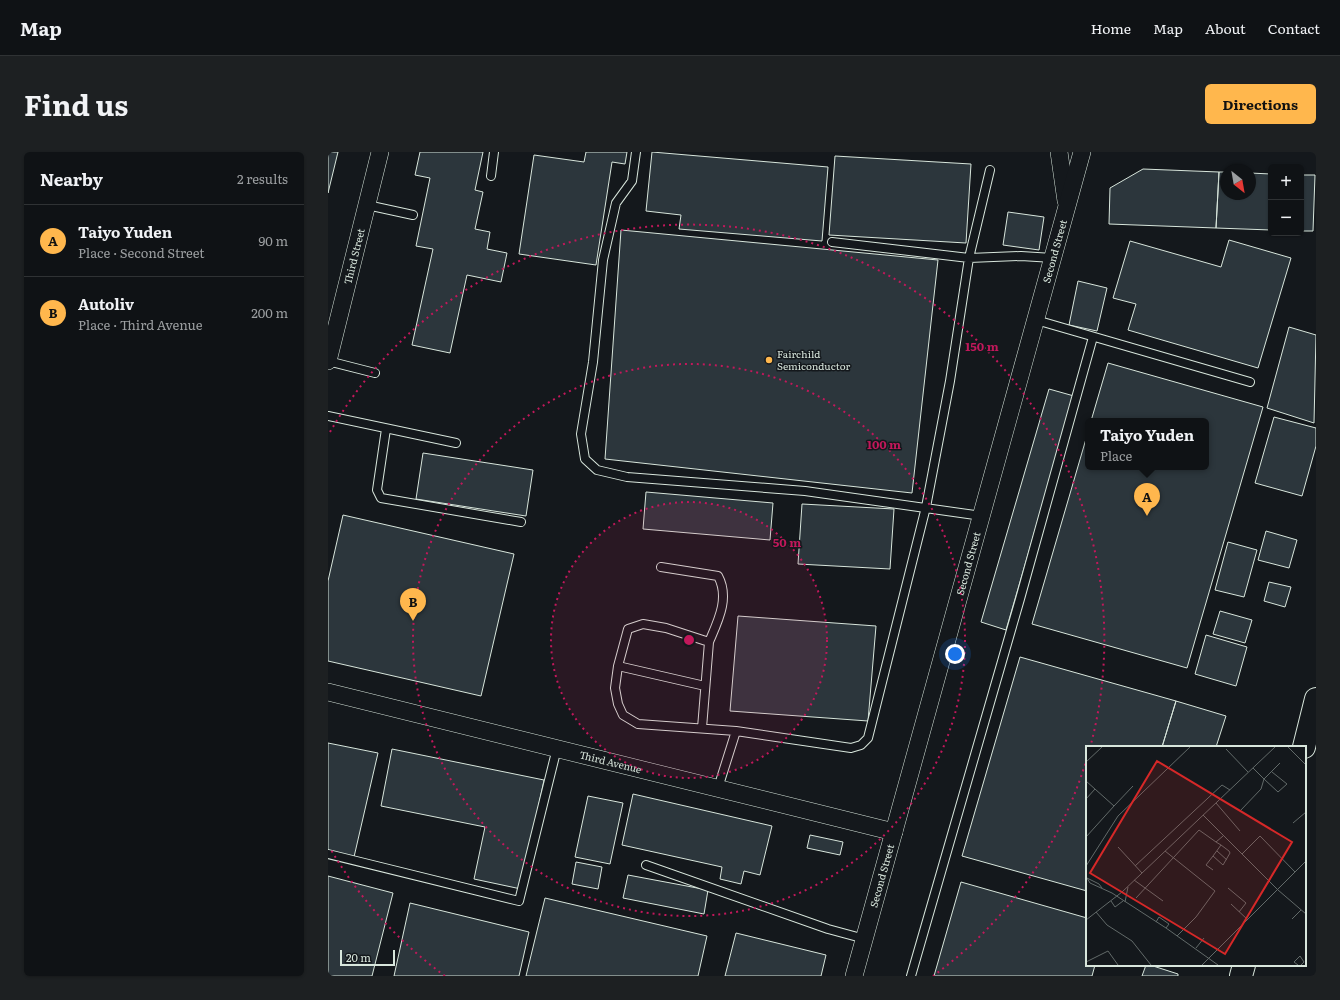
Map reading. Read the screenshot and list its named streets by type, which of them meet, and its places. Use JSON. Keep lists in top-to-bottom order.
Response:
{
  "streets": {
    "street": ["Second Street", "Third Street", "Third Avenue"]
  },
  "crossings": [
    ["Second Street", "Third Avenue"]
  ],
  "places": ["Fairchild Semiconductor"],
  "scale_bar": "20 m",
  "north": "bottom right",
  "page": {
    "header": "Map",
    "nav": [
      "Home",
      "Map",
      "About",
      "Contact"
    ],
    "title": "Find us",
    "buttons": "Directions",
    "heading": ["Nearby", "2 results"],
    "map_buttons": ["+", "−"],
    "list": [
      {
        "mark": "A",
        "name": "Taiyo Yuden",
        "note": "Place · Second Street",
        "value": "90 m"
      },
      {
        "mark": "B",
        "name": "Autoliv",
        "note": "Place · Third Avenue",
        "value": "200 m"
      }
    ],
    "popup": ["Taiyo Yuden", "Place"],
    "pins": ["A", "B"],
    "scale": "20 m"
  },
  "rings": ["150 m", "100 m", "50 m"]
}
